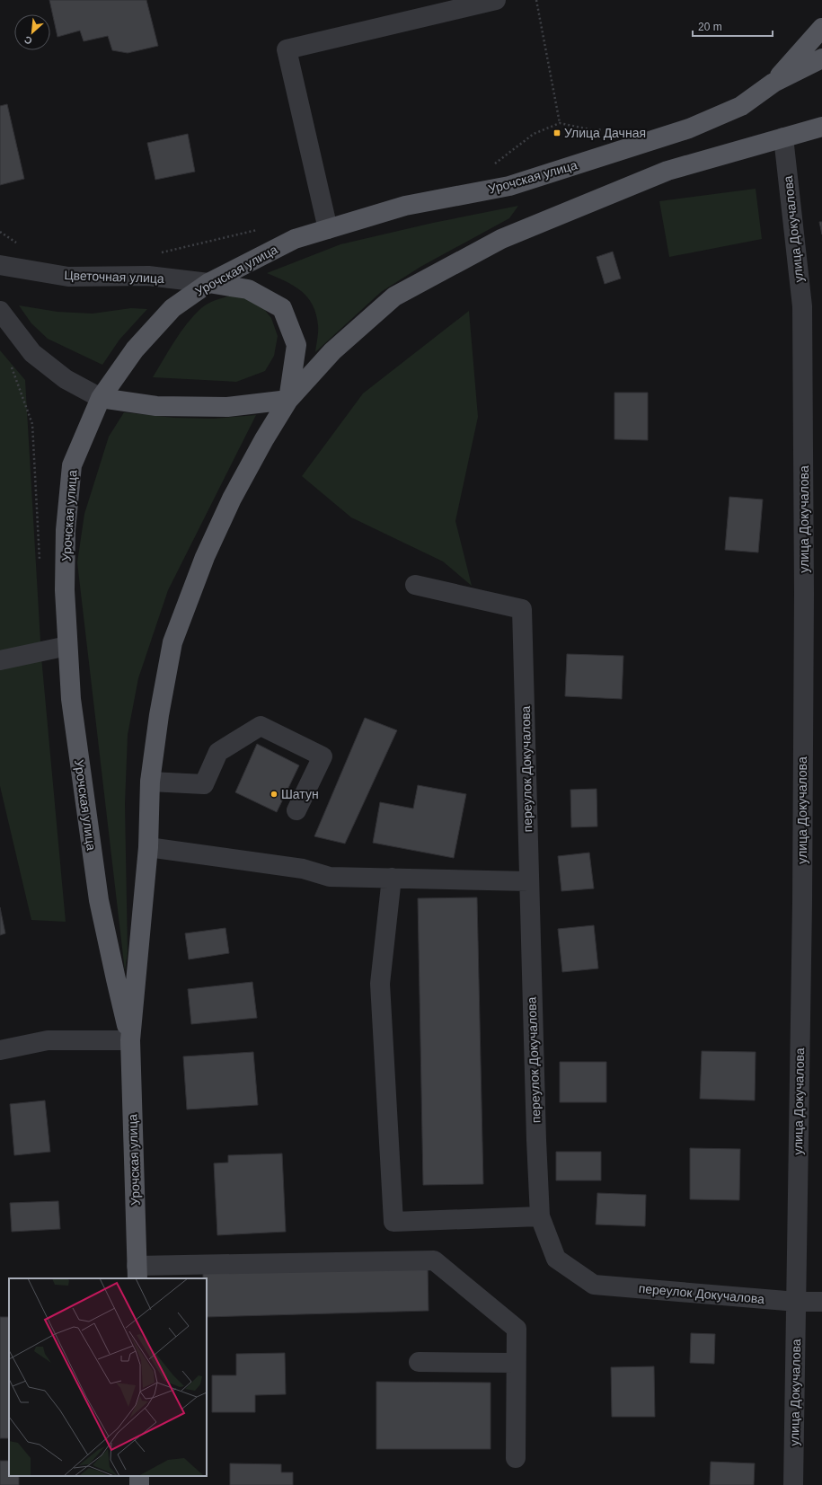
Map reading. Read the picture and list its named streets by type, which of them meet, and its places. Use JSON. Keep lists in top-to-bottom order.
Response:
{
  "streets": {
    "main road": ["Урочская улица"],
    "street": ["улица Докучалова", "Цветочная улица", "переулок Докучалова"]
  },
  "crossings": [
    ["Урочская улица", "улица Докучалова"],
    ["Урочская улица", "Цветочная улица"],
    ["улица Докучалова", "переулок Докучалова"]
  ],
  "places": {
    "transit": ["Улица Дачная"],
    "other": ["Шатун"]
  },
  "scale_bar": "20 m",
  "north": "bottom left"
}
